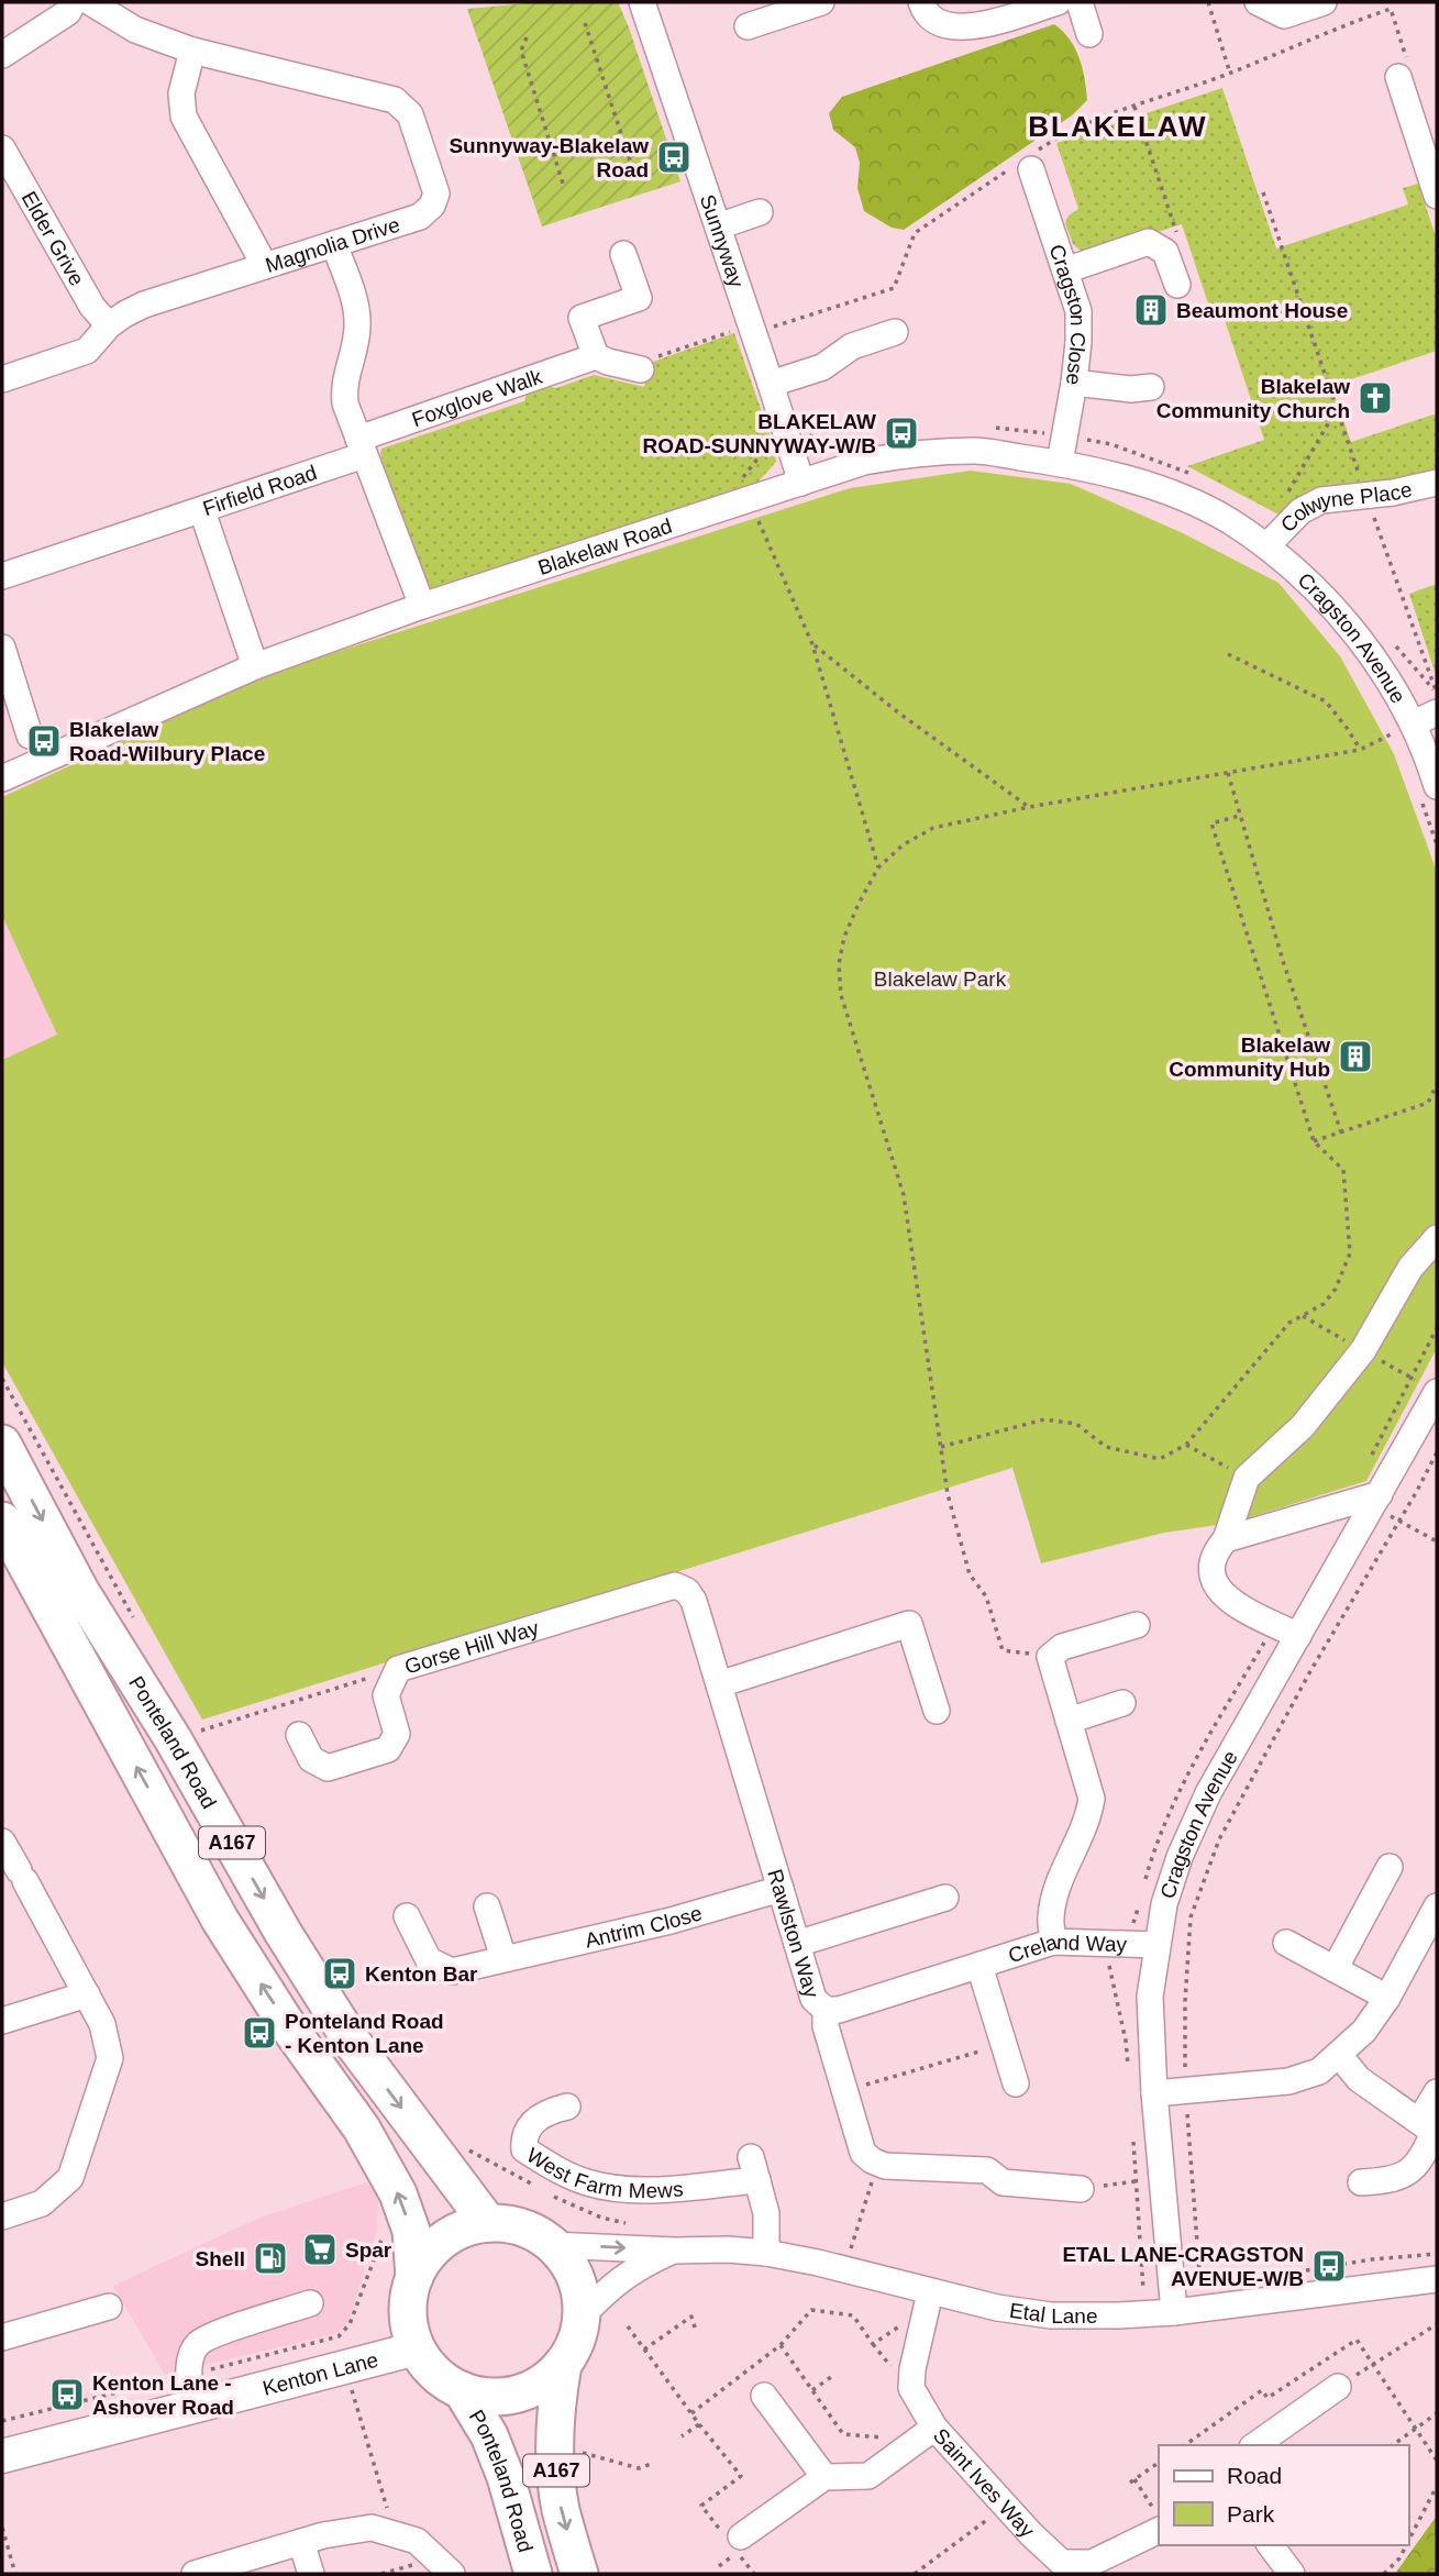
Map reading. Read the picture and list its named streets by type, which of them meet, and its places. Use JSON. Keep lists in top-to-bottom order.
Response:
{
  "streets": {
    "highway": ["Ponteland Road", "A167"],
    "main road": ["Kenton Lane"],
    "street": [
      "Elder Grive",
      "Sunnyway",
      "Magnolia Drive",
      "Cragston Close",
      "Foxglove Walk",
      "Firfield Road",
      "Colwyne Place",
      "Blakelaw Road",
      "Cragston Avenue",
      "Gorse Hill Way",
      "Antrim Close",
      "Rawlston Way",
      "Creland Way",
      "West Farm Mews",
      "Etal Lane",
      "Saint Ives Way"
    ]
  },
  "crossings": [
    ["Elder Grive", "Magnolia Drive"],
    ["Sunnyway", "Blakelaw Road"],
    ["Cragston Close", "Blakelaw Road"],
    ["Foxglove Walk", "Firfield Road"],
    ["Colwyne Place", "Cragston Avenue"],
    ["Blakelaw Road", "Cragston Avenue"],
    ["Cragston Avenue", "Creland Way"],
    ["Cragston Avenue", "Etal Lane"],
    ["Gorse Hill Way", "Rawlston Way"],
    ["Ponteland Road", "A167"],
    ["Ponteland Road", "Etal Lane"],
    ["Ponteland Road", "Kenton Lane"],
    ["A167", "Etal Lane"],
    ["A167", "Kenton Lane"],
    ["Antrim Close", "Rawlston Way"],
    ["Rawlston Way", "Creland Way"],
    ["West Farm Mews", "Etal Lane"],
    ["Etal Lane", "Kenton Lane"]
  ],
  "districts": ["BLAKELAW"],
  "parks": ["Blakelaw Park"],
  "places": {
    "bus stop": [
      "Sunnyway-Blakelaw Road",
      "BLAKELAW ROAD-SUNNYWAY-W/B",
      "Blakelaw Road-Wilbury Place",
      "Kenton Bar",
      "Ponteland Road - Kenton Lane",
      "ETAL LANE-CRAGSTON AVENUE-W/B",
      "Kenton Lane - Ashover Road"
    ],
    "building": ["Beaumont House", "Blakelaw Community Hub"],
    "church": ["Blakelaw Community Church"],
    "supermarket": ["Spar"],
    "fuel station": ["Shell"]
  },
  "legend": ["Road", "Park"]
}
